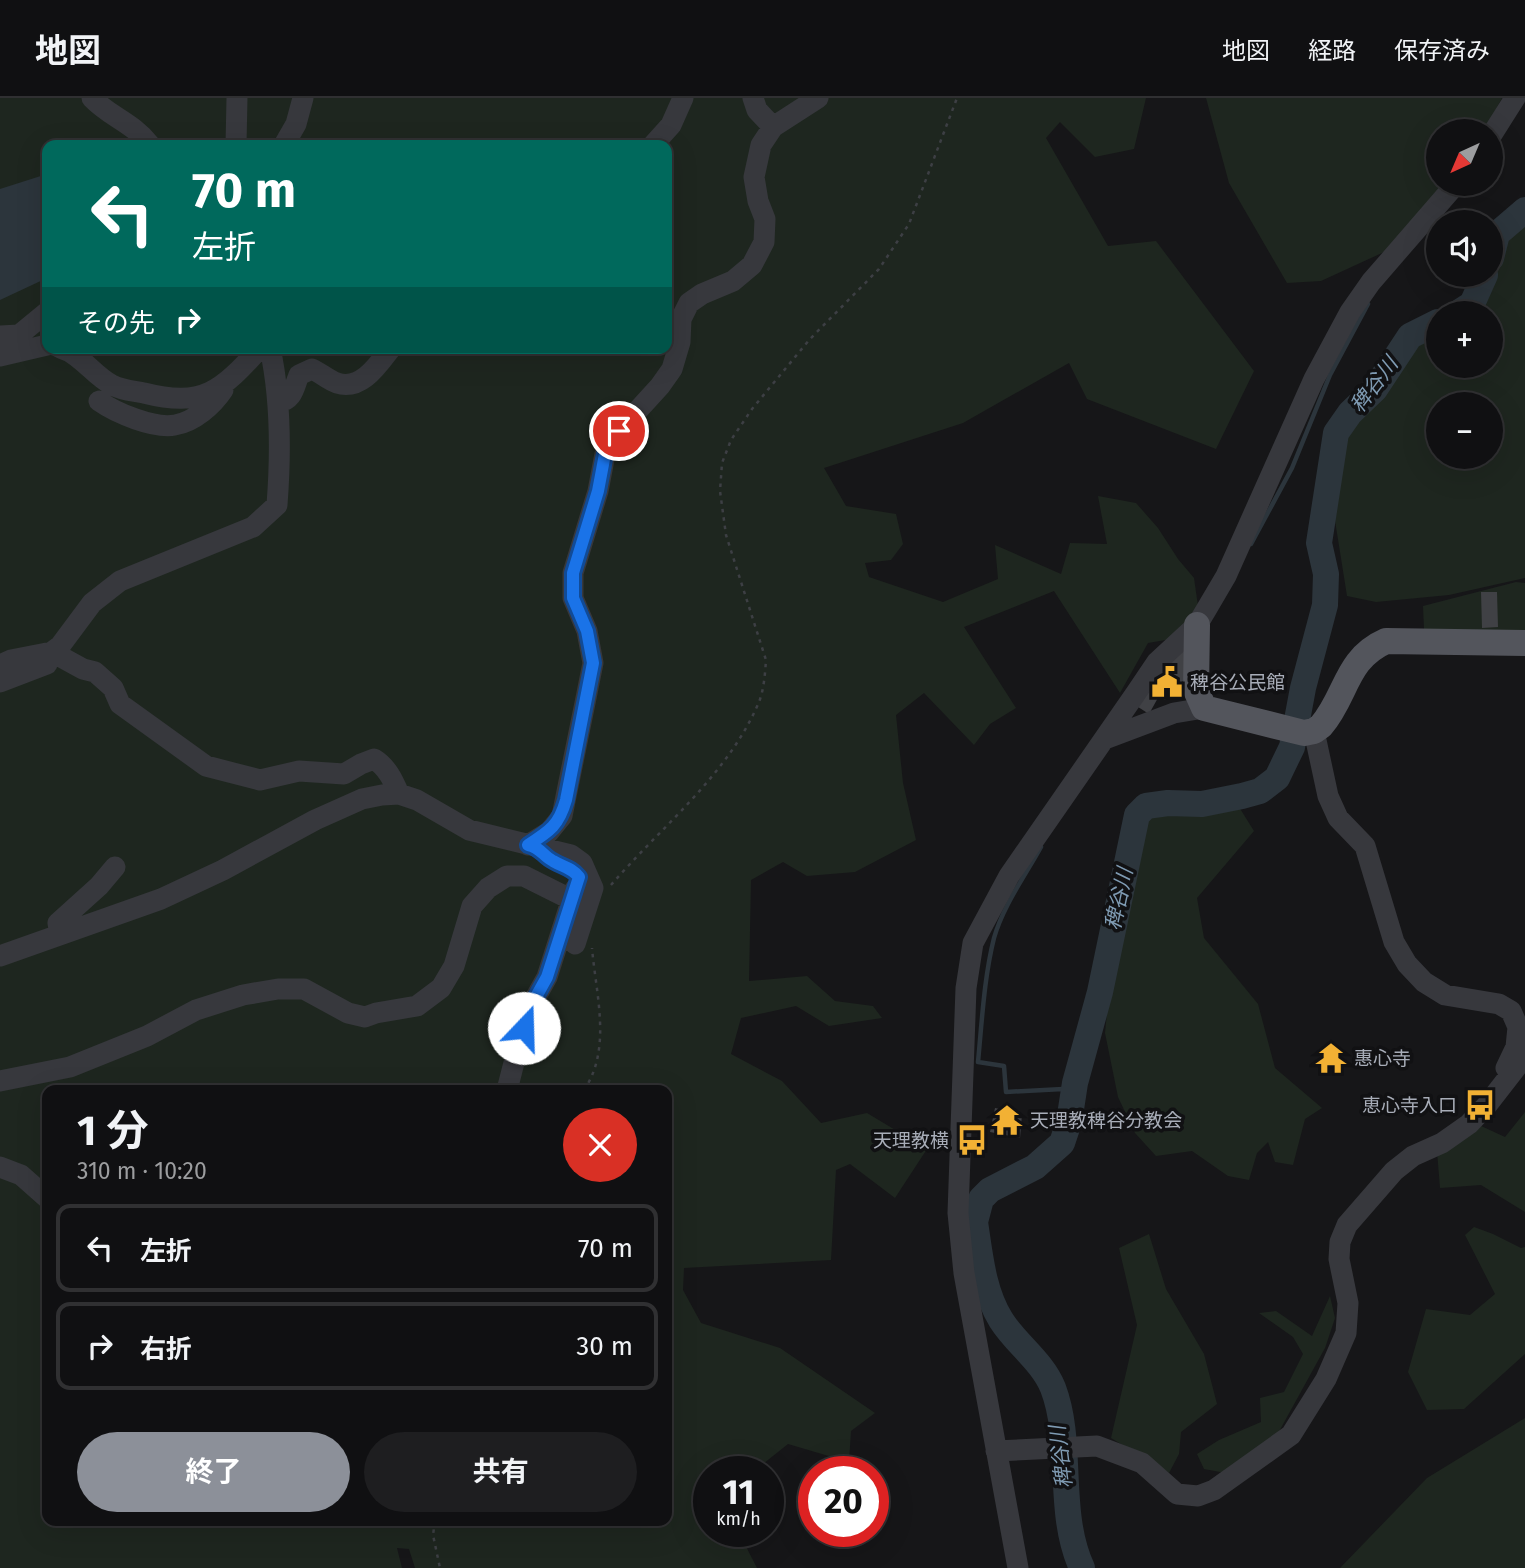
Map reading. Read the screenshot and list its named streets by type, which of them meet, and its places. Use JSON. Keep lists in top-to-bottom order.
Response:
{
  "water": ["稗谷川"],
  "places": {
    "public building": ["稗谷公民館"],
    "temple": ["惠心寺", "天理教稗谷分教会"],
    "bus stop": ["恵心寺入口", "天理教横"]
  },
  "north": "bottom left",
  "page": {
    "header": "地図",
    "nav": ["地図", "経路", "保存済み"],
    "map_buttons": ["+", "−"],
    "turn": ["70 m", "左折"],
    "then": "その先",
    "heading": ["1 分", "310 m · 10:20"],
    "list": [
      {
        "name": "左折",
        "value": "70 m"
      },
      {
        "name": "右折",
        "value": "30 m"
      }
    ],
    "buttons": ["終了", "共有"],
    "speed": "11 km/h",
    "limit": "20"
  }
}
